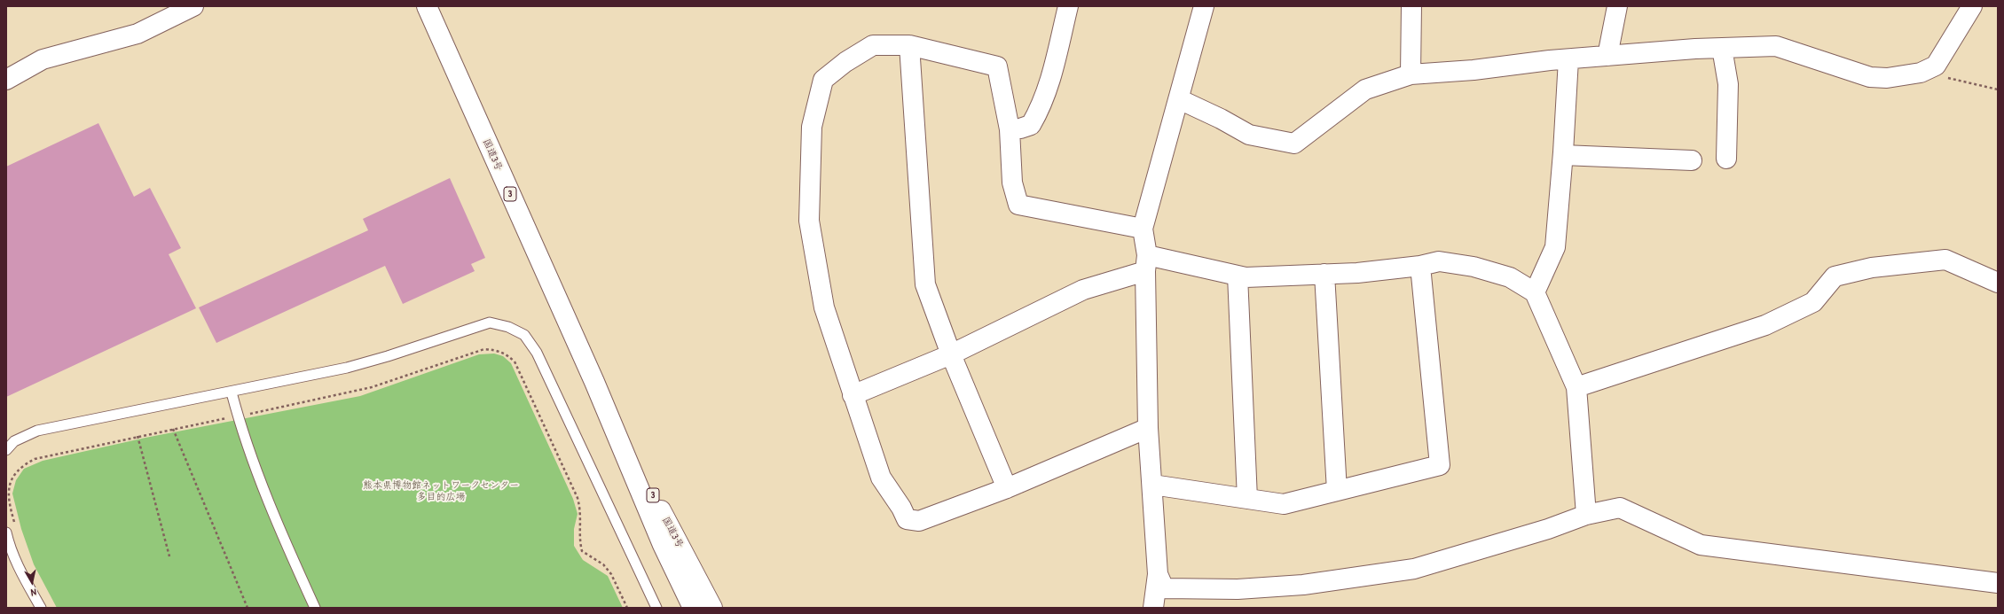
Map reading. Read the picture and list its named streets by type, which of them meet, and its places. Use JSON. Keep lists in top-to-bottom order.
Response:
{
  "streets": {
    "main road": ["国道3号", "3"]
  },
  "parks": ["熊本県博物館ネットワークセンター 多目的広場"],
  "north": "bottom"
}
